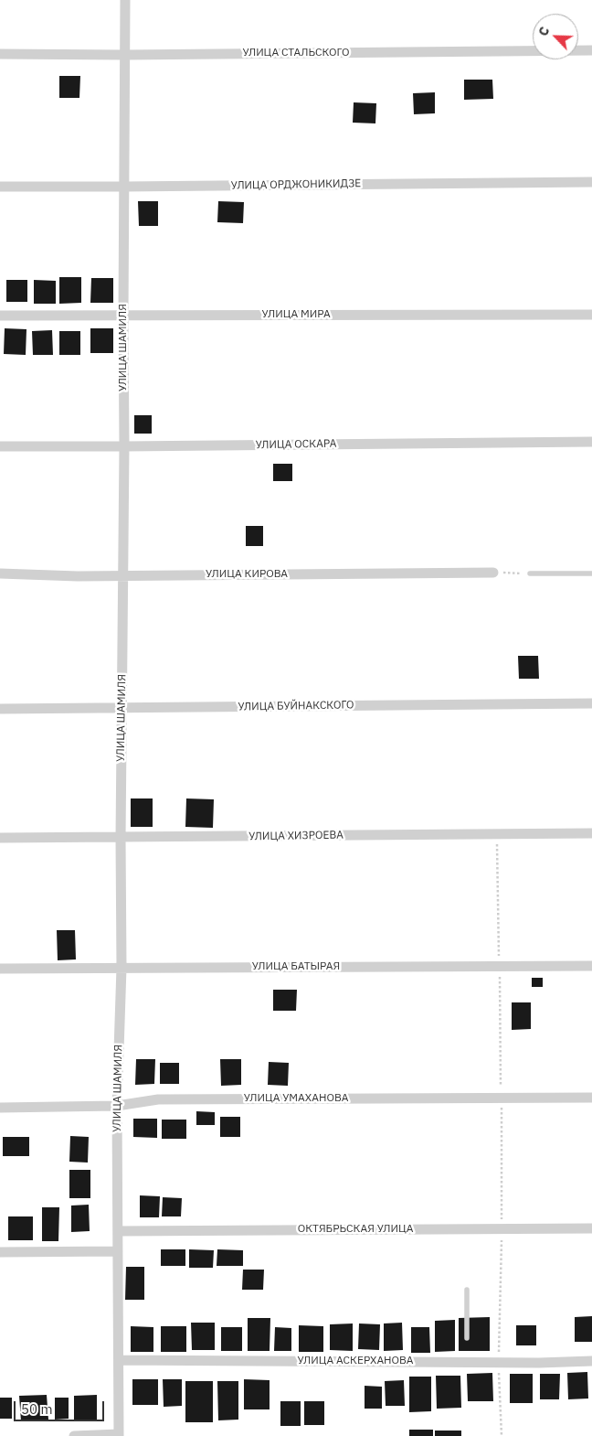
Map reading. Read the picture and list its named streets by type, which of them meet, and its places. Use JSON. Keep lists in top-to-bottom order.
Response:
{
  "streets": {
    "street": [
      "УЛИЦА СТАЛЬСКОГО",
      "УЛИЦА ОРДЖОНИКИДЗЕ",
      "УЛИЦА МИРА",
      "УЛИЦА ШАМИЛЯ",
      "УЛИЦА ОСКАРА",
      "УЛИЦА КИРОВА",
      "УЛИЦА БУЙНАКСКОГО",
      "УЛИЦА ХИЗРОЕВА",
      "УЛИЦА БАТЫРАЯ",
      "УЛИЦА УМАХАНОВА",
      "ОКТЯБРЬСКАЯ УЛИЦА",
      "УЛИЦА АСКЕРХАНОВА"
    ]
  },
  "crossings": [
    ["УЛИЦА СТАЛЬСКОГО", "УЛИЦА ШАМИЛЯ"],
    ["УЛИЦА ОРДЖОНИКИДЗЕ", "УЛИЦА ШАМИЛЯ"],
    ["УЛИЦА МИРА", "УЛИЦА ШАМИЛЯ"],
    ["УЛИЦА ШАМИЛЯ", "УЛИЦА ОСКАРА"],
    ["УЛИЦА ШАМИЛЯ", "УЛИЦА КИРОВА"],
    ["УЛИЦА ШАМИЛЯ", "УЛИЦА БУЙНАКСКОГО"],
    ["УЛИЦА ШАМИЛЯ", "УЛИЦА ХИЗРОЕВА"],
    ["УЛИЦА ШАМИЛЯ", "УЛИЦА БАТЫРАЯ"],
    ["УЛИЦА ШАМИЛЯ", "УЛИЦА УМАХАНОВА"],
    ["УЛИЦА ШАМИЛЯ", "ОКТЯБРЬСКАЯ УЛИЦА"],
    ["УЛИЦА ШАМИЛЯ", "УЛИЦА АСКЕРХАНОВА"]
  ],
  "scale_bar": "50 m",
  "north": "top left"
}
